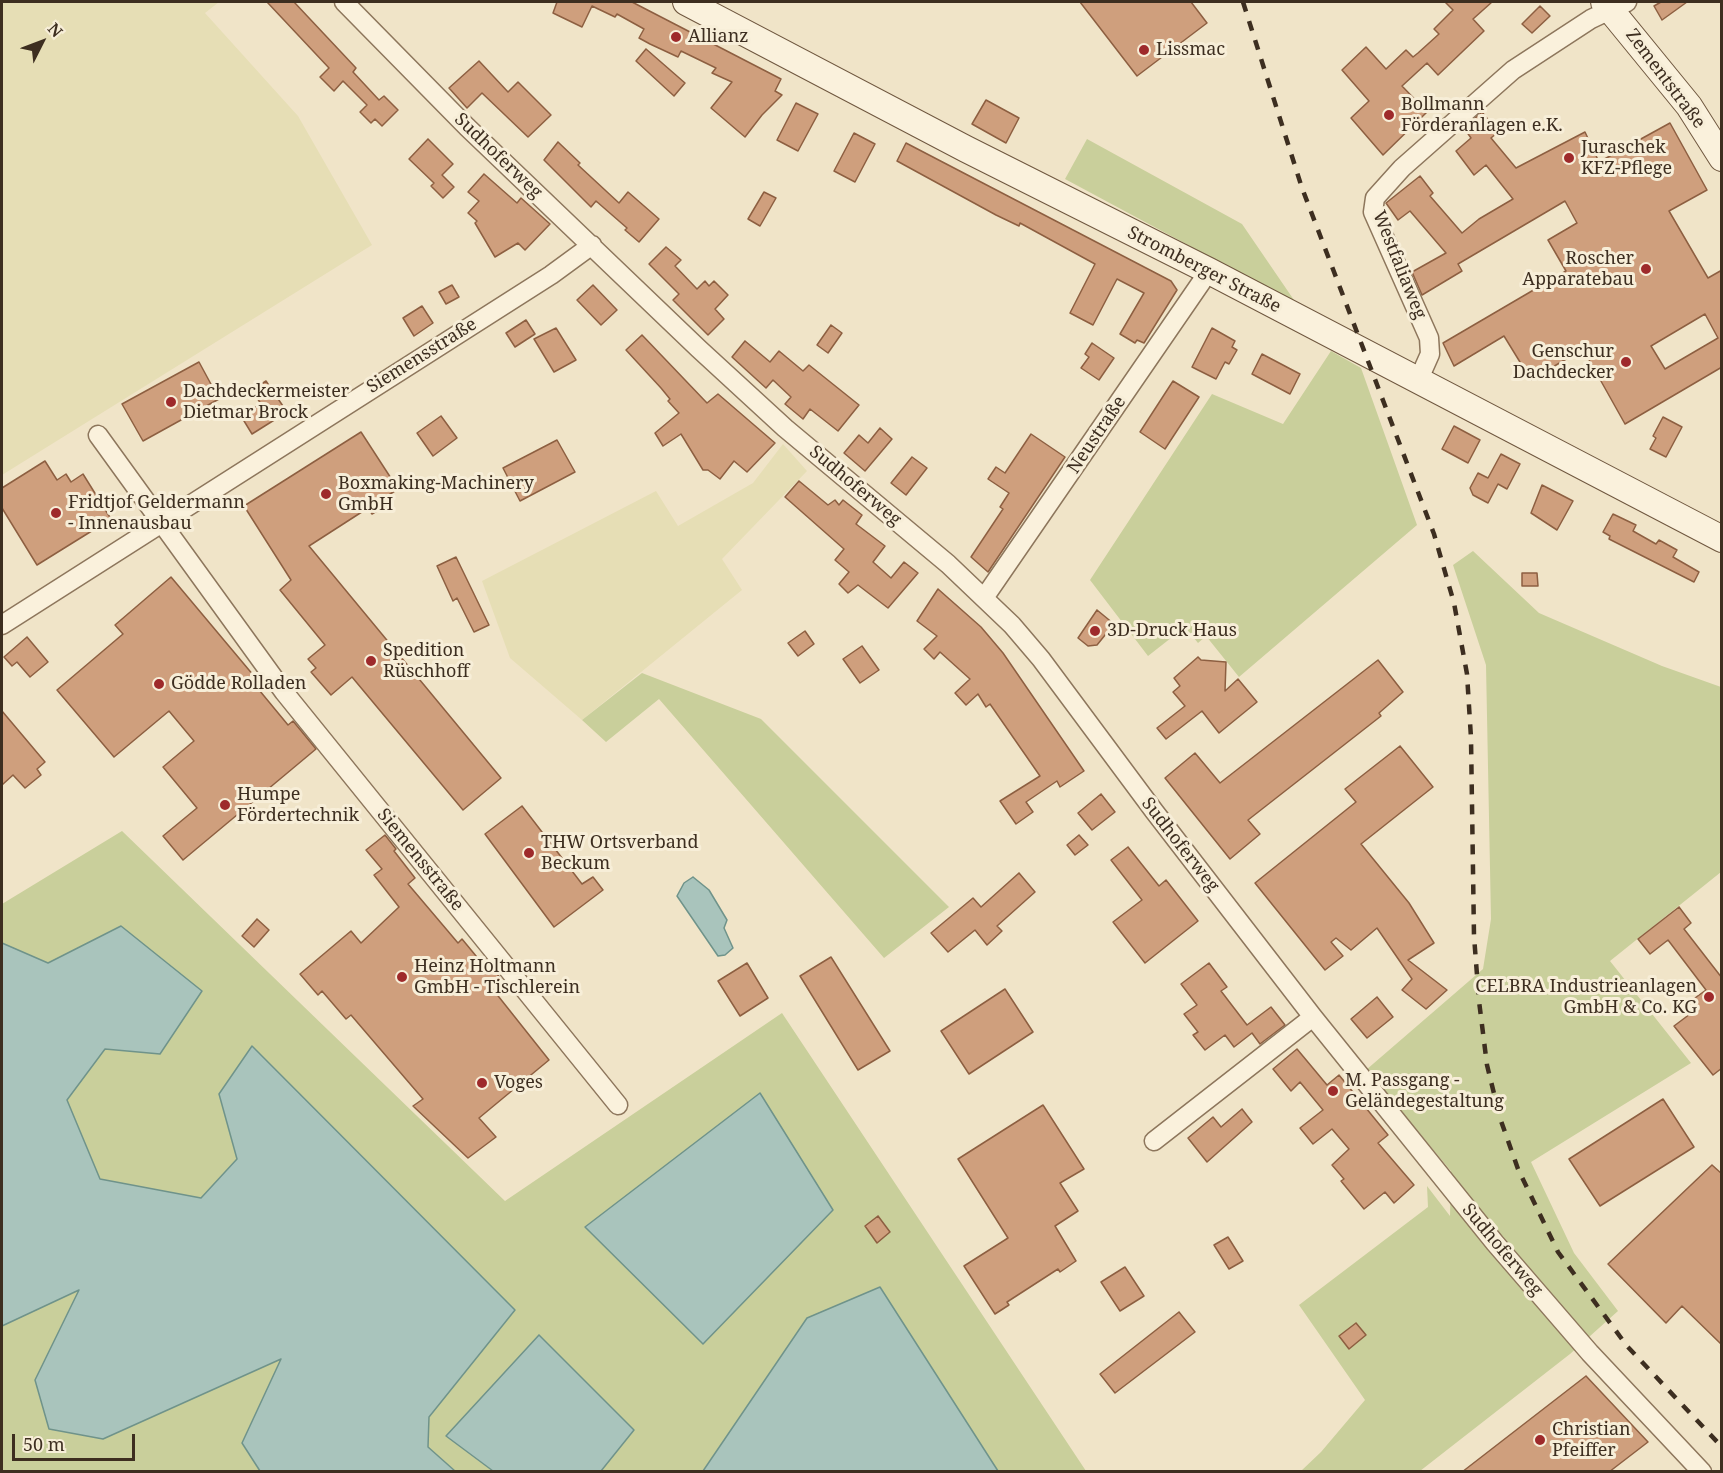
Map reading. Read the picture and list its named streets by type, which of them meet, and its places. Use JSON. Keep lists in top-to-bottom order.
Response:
{
  "streets": {
    "main road": ["Zementstraße", "Stromberger Straße"],
    "street": [
      "Sudhoferweg",
      "Westfaliaweg",
      "Siemensstraße",
      "Neustraße"
    ]
  },
  "crossings": [
    ["Zementstraße", "Westfaliaweg"],
    ["Sudhoferweg", "Siemensstraße"],
    ["Sudhoferweg", "Neustraße"],
    ["Westfaliaweg", "Stromberger Straße"],
    ["Stromberger Straße", "Neustraße"]
  ],
  "places": [
    "Allianz",
    "Lissmac",
    "Bollmann Förderanlagen e.K.",
    "Juraschek KFZ-Pflege",
    "Roscher Apparatebau",
    "Genschur Dachdecker",
    "Dachdeckermeister Dietmar Brock",
    "Boxmaking-Machinery GmbH",
    "Fridtjof Geldermann - Innenausbau",
    "3D-Druck Haus",
    "Spedition Rüschhoff",
    "Gödde Rolladen",
    "Humpe Fördertechnik",
    "THW Ortsverband Beckum",
    "Heinz Holtmann GmbH - Tischlerein",
    "CELBRA Industrieanlagen GmbH & Co. KG",
    "Voges",
    "M. Passgang - Geländegestaltung",
    "Christian Pfeiffer"
  ],
  "scale_bar": "50 m",
  "north": "top right"
}
